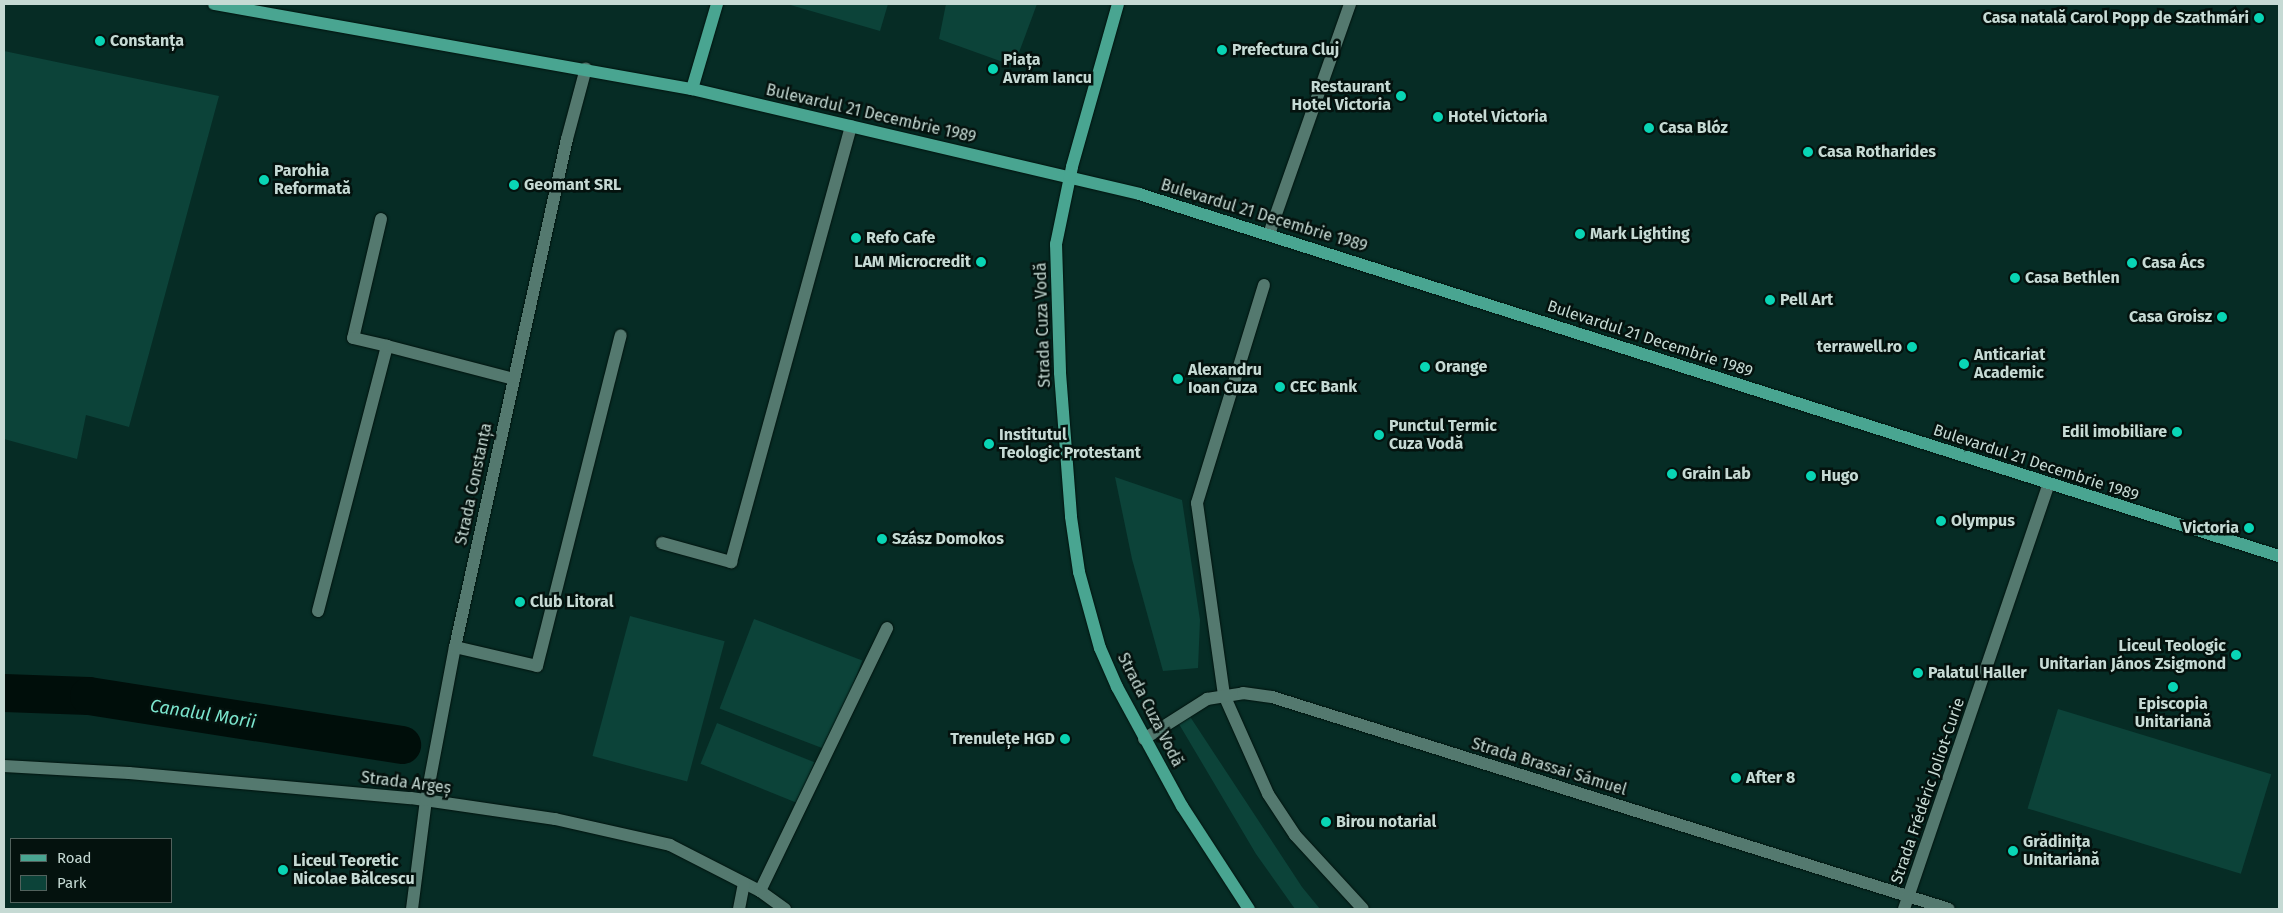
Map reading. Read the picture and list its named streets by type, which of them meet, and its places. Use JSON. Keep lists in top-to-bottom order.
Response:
{
  "streets": {
    "main road": ["Bulevardul 21 Decembrie 1989", "Strada Cuza Vodă"],
    "street": [
      "Strada Constanța",
      "Strada Brassai Sámuel",
      "Strada Argeș",
      "Strada Frédéric Joliot-Curie"
    ]
  },
  "crossings": [
    ["Bulevardul 21 Decembrie 1989", "Strada Cuza Vodă"],
    ["Bulevardul 21 Decembrie 1989", "Strada Constanța"],
    ["Bulevardul 21 Decembrie 1989", "Strada Frédéric Joliot-Curie"],
    ["Strada Cuza Vodă", "Strada Brassai Sámuel"],
    ["Strada Constanța", "Strada Argeș"],
    ["Strada Brassai Sámuel", "Strada Frédéric Joliot-Curie"]
  ],
  "water": ["Canalul Morii"],
  "places": [
    "Casa natală Carol Popp de Szathmári",
    "Constanța",
    "Prefectura Cluj",
    "Piața Avram Iancu",
    "Restaurant Hotel Victoria",
    "Hotel Victoria",
    "Casa Blóz",
    "Casa Rotharides",
    "Parohia Reformată",
    "Geomant SRL",
    "Mark Lighting",
    "Refo Cafe",
    "LAM Microcredit",
    "Casa Ács",
    "Casa Bethlen",
    "Pell Art",
    "Casa Groisz",
    "terrawell.ro",
    "Anticariat Academic",
    "Orange",
    "Alexandru Ioan Cuza",
    "CEC Bank",
    "Edil imobiliare",
    "Punctul Termic Cuza Vodă",
    "Institutul Teologic Protestant",
    "Grain Lab",
    "Hugo",
    "Olympus",
    "Victoria",
    "Szász Domokos",
    "Club Litoral",
    "Liceul Teologic Unitarian János Zsigmond",
    "Palatul Haller",
    "Episcopia Unitariană",
    "Trenulețe HGD",
    "After 8",
    "Birou notarial",
    "Grădinița Unitariană",
    "Liceul Teoretic Nicolae Bălcescu"
  ],
  "legend": ["Road", "Park"]
}
